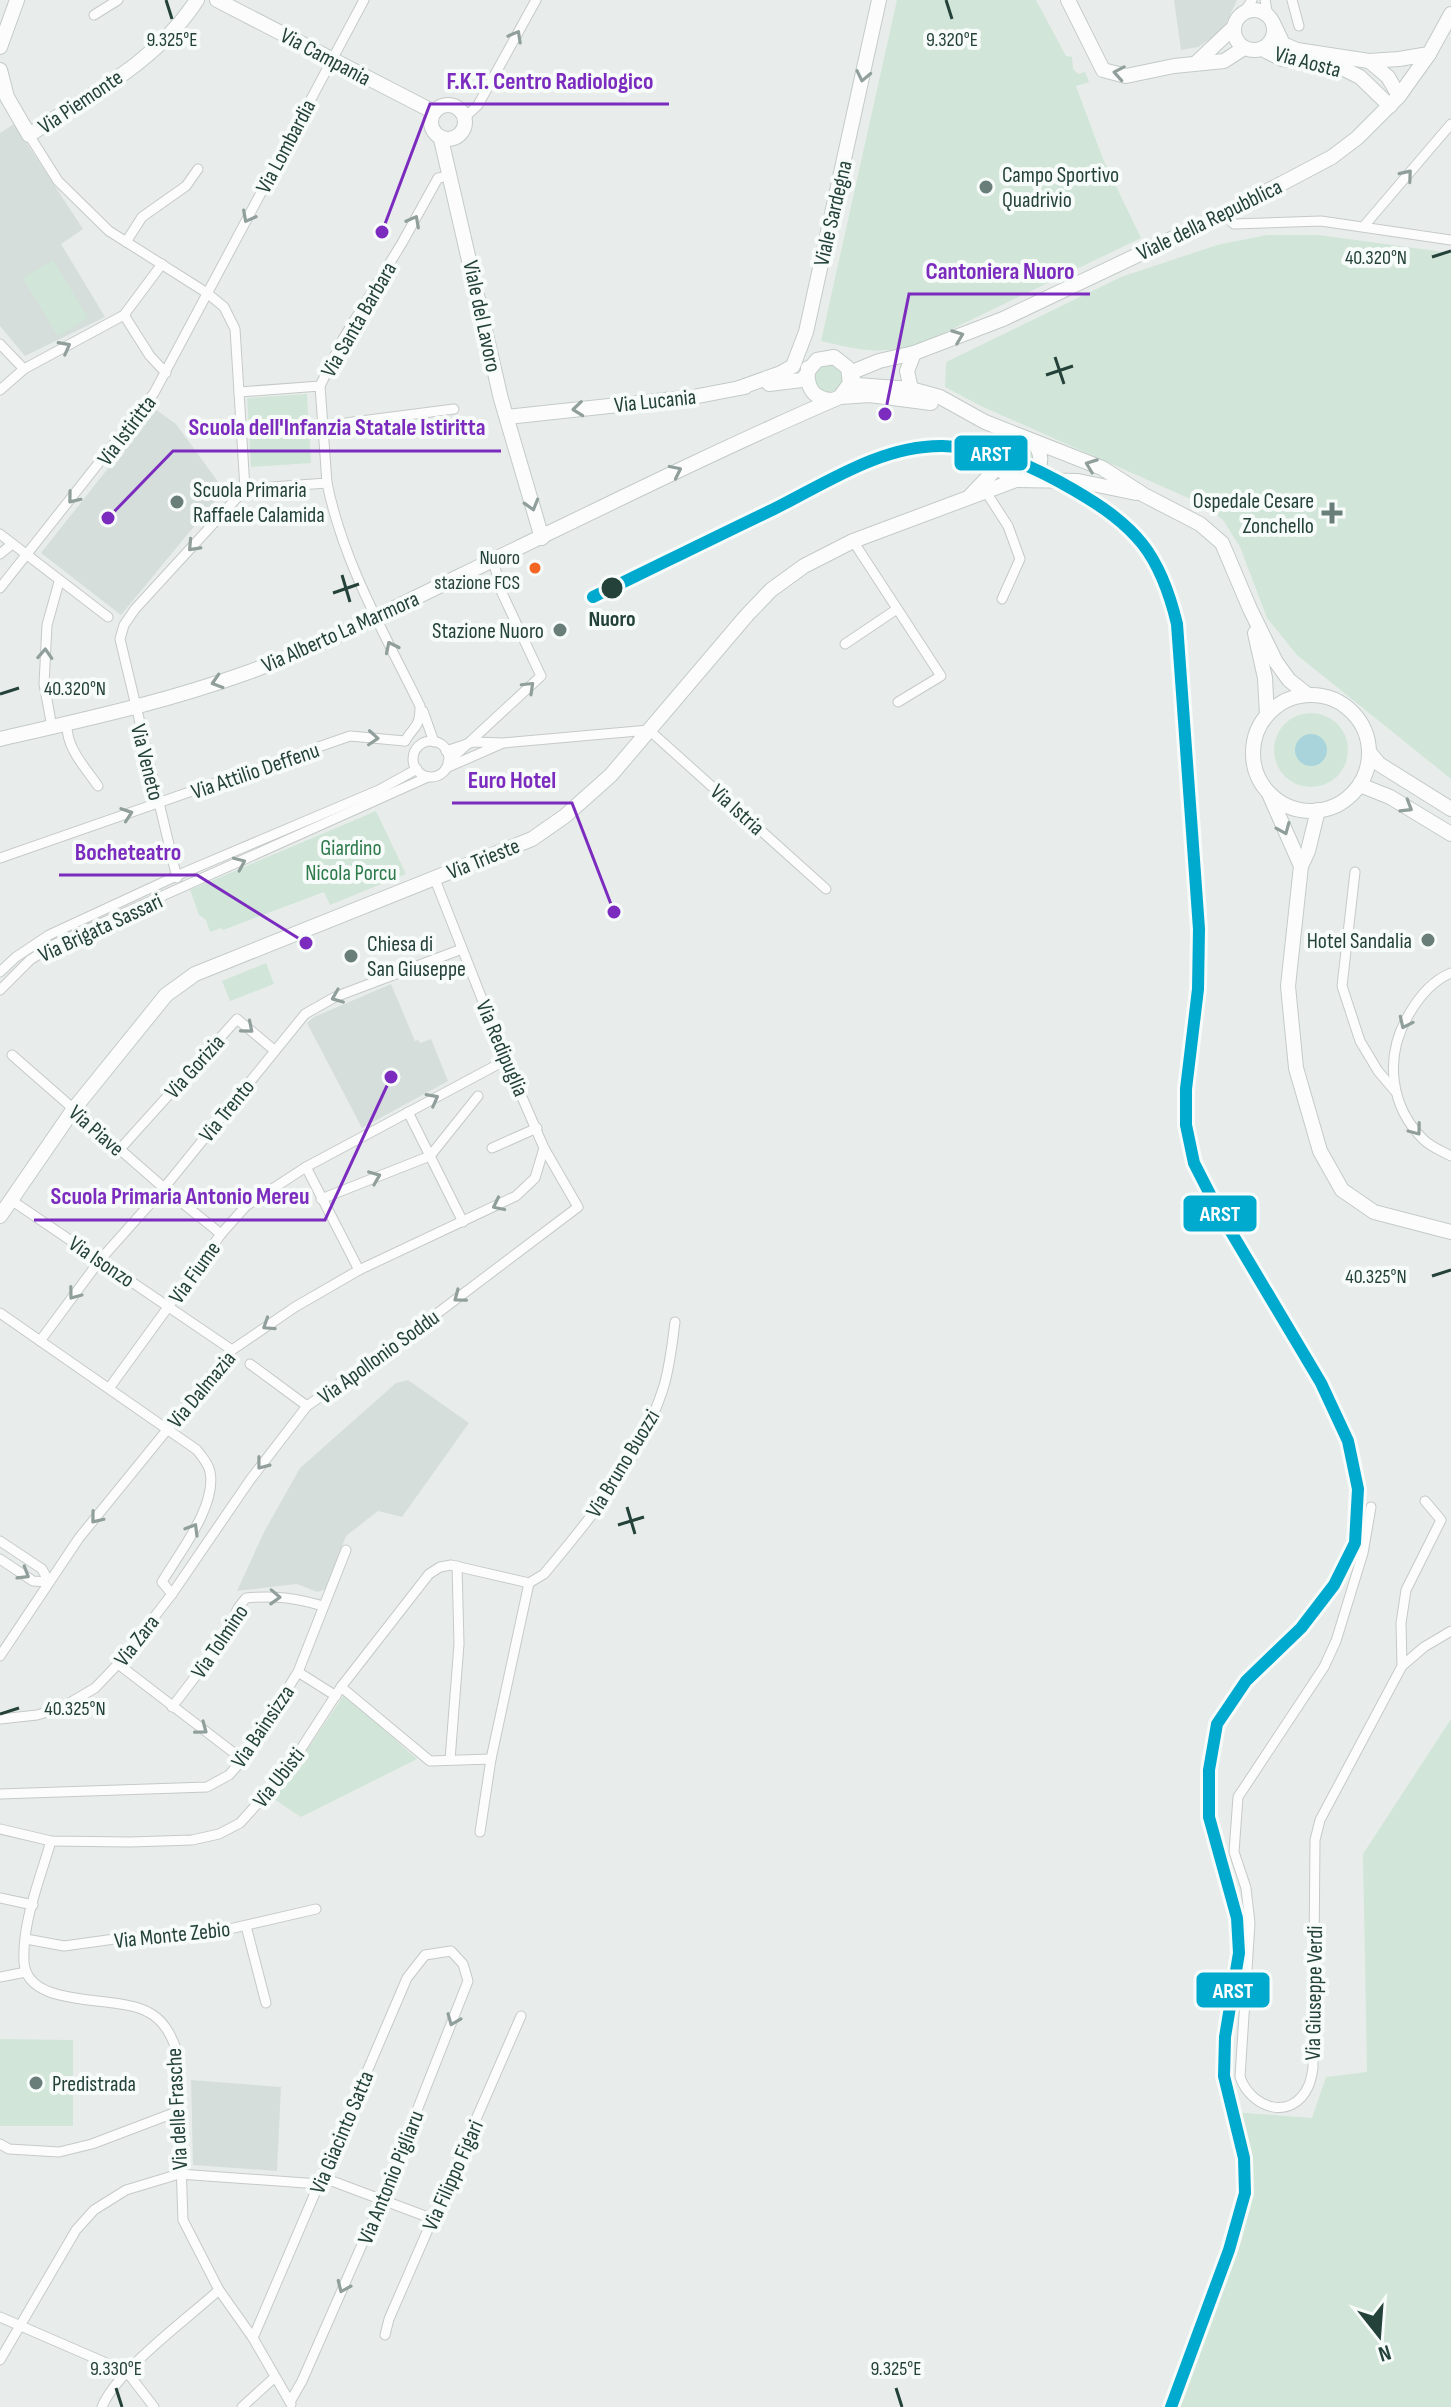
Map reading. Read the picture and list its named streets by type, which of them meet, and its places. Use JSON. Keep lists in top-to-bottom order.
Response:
{
  "streets": {
    "street": [
      "Via Campania",
      "Via Aosta",
      "Via Piemonte",
      "Via Lombardia",
      "Viale Sardegna",
      "Viale della Repubblica",
      "Viale del Lavoro",
      "Via Santa Barbara",
      "Via Lucania",
      "Via Istiritta",
      "Via Alberto La Marmora",
      "Via Veneto",
      "Via Attilio Deffenu",
      "Via Istria",
      "Via Trieste",
      "Via Brigata Sassari",
      "Via Redipuglia",
      "Via Gorizia",
      "Via Trento",
      "Via Piave",
      "Via Isonzo",
      "Via Fiume",
      "Via Apollonio Soddu",
      "Via Dalmazia",
      "Via Bruno Buozzi",
      "Via Zara",
      "Via Tolmino",
      "Via Bainsizza",
      "Via Ubisti",
      "Via Monte Zebio",
      "Via Giuseppe Verdi",
      "Via delle Frasche",
      "Via Giacinto Satta",
      "Via Filippo Figari",
      "Via Antonio Pigliaru"
    ]
  },
  "crossings": [
    ["Via Campania", "Via Lombardia"],
    ["Via Campania", "Viale del Lavoro"],
    ["Via Aosta", "Viale della Repubblica"],
    ["Via Lombardia", "Via Istiritta"],
    ["Viale Sardegna", "Via Lucania"],
    ["Viale della Repubblica", "Via Lucania"],
    ["Viale della Repubblica", "Via Alberto La Marmora"],
    ["Viale del Lavoro", "Via Santa Barbara"],
    ["Viale del Lavoro", "Via Lucania"],
    ["Viale del Lavoro", "Via Alberto La Marmora"],
    ["Via Lucania", "Via Alberto La Marmora"],
    ["Via Alberto La Marmora", "Via Veneto"],
    ["Via Veneto", "Via Attilio Deffenu"],
    ["Via Veneto", "Via Brigata Sassari"],
    ["Via Istria", "Via Trieste"],
    ["Via Trieste", "Via Redipuglia"],
    ["Via Trieste", "Via Piave"],
    ["Via Trieste", "Via Isonzo"],
    ["Via Redipuglia", "Via Trento"],
    ["Via Redipuglia", "Via Fiume"],
    ["Via Redipuglia", "Via Apollonio Soddu"],
    ["Via Redipuglia", "Via Dalmazia"],
    ["Via Gorizia", "Via Trento"],
    ["Via Gorizia", "Via Piave"],
    ["Via Trento", "Via Piave"],
    ["Via Trento", "Via Isonzo"],
    ["Via Piave", "Via Fiume"],
    ["Via Isonzo", "Via Fiume"],
    ["Via Isonzo", "Via Dalmazia"],
    ["Via Apollonio Soddu", "Via Dalmazia"],
    ["Via Apollonio Soddu", "Via Zara"],
    ["Via Dalmazia", "Via Zara"],
    ["Via Tolmino", "Via Bainsizza"],
    ["Via delle Frasche", "Via Giacinto Satta"],
    ["Via delle Frasche", "Via Antonio Pigliaru"],
    ["Via Giacinto Satta", "Via Antonio Pigliaru"]
  ],
  "one_way": [
    "Via Lombardia",
    "Viale Sardegna",
    "Viale della Repubblica",
    "Via Santa Barbara",
    "Via Lucania",
    "Via Istiritta",
    "Via Veneto",
    "Via Attilio Deffenu",
    "Via Gorizia",
    "Via Trento",
    "Via Apollonio Soddu",
    "Via Dalmazia",
    "Via Zara",
    "Via Tolmino",
    "Via Antonio Pigliaru"
  ],
  "parks": ["Giardino Nicola Porcu"],
  "places": {
    "other": [
      "Campo Sportivo Quadrivio",
      "F.K.T. Centro Radiologico",
      "Cantoniera Nuoro",
      "Scuola Primaria Raffaele Calamida",
      "Scuola dell'Infanzia Statale Istiritta",
      "Nuoro stazione FCS",
      "Nuoro",
      "Stazione Nuoro",
      "Euro Hotel",
      "Hotel Sandalia",
      "Bocheteatro",
      "Chiesa di San Giuseppe",
      "Scuola Primaria Antonio Mereu",
      "Predistrada"
    ],
    "health": ["Ospedale Cesare Zonchello"]
  },
  "lines": ["transit line ARST"],
  "north": "bottom",
  "coordinates": [
    "9.325°E",
    "9.320°E",
    "40.320°N",
    "40.325°N",
    "9.330°E"
  ]
}
